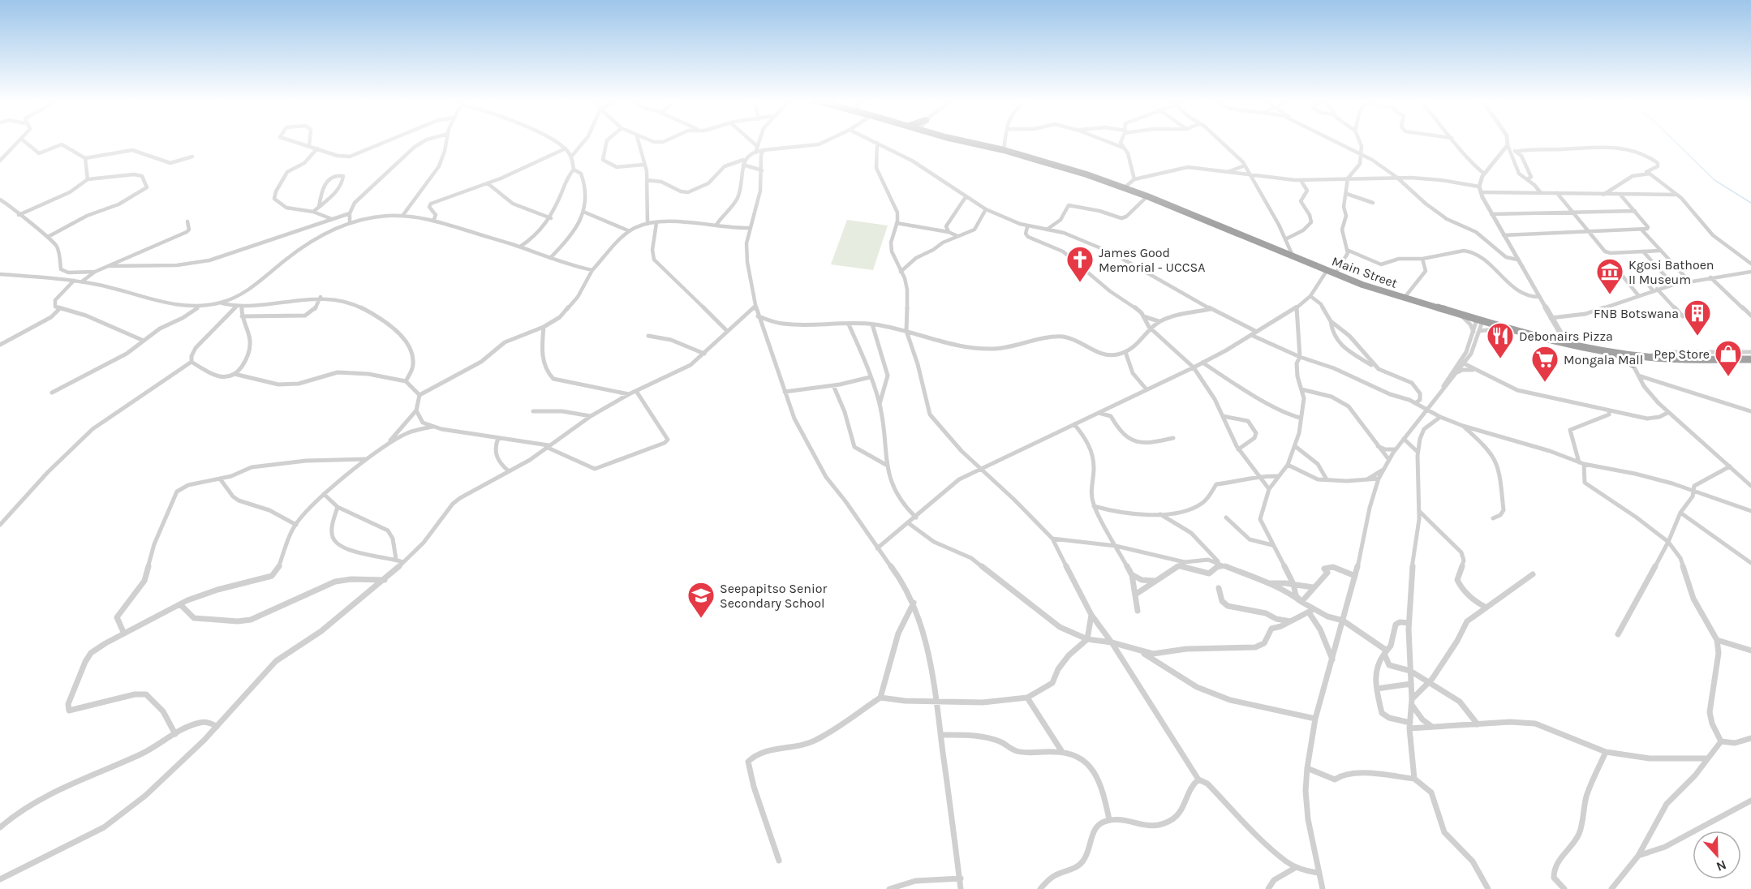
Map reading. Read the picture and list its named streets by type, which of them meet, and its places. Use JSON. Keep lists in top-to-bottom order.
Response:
{
  "streets": {
    "highway": ["Main Street"]
  },
  "places": {
    "church": ["James Good Memorial - UCCSA"],
    "museum": ["Kgosi Bathoen II Museum"],
    "building": ["FNB Botswana"],
    "restaurant": ["Debonairs Pizza"],
    "shop": ["Pep Store"],
    "supermarket": ["Mongala Mall"],
    "school or university": ["Seepapitso Senior Secondary School"]
  },
  "north": "bottom"
}
